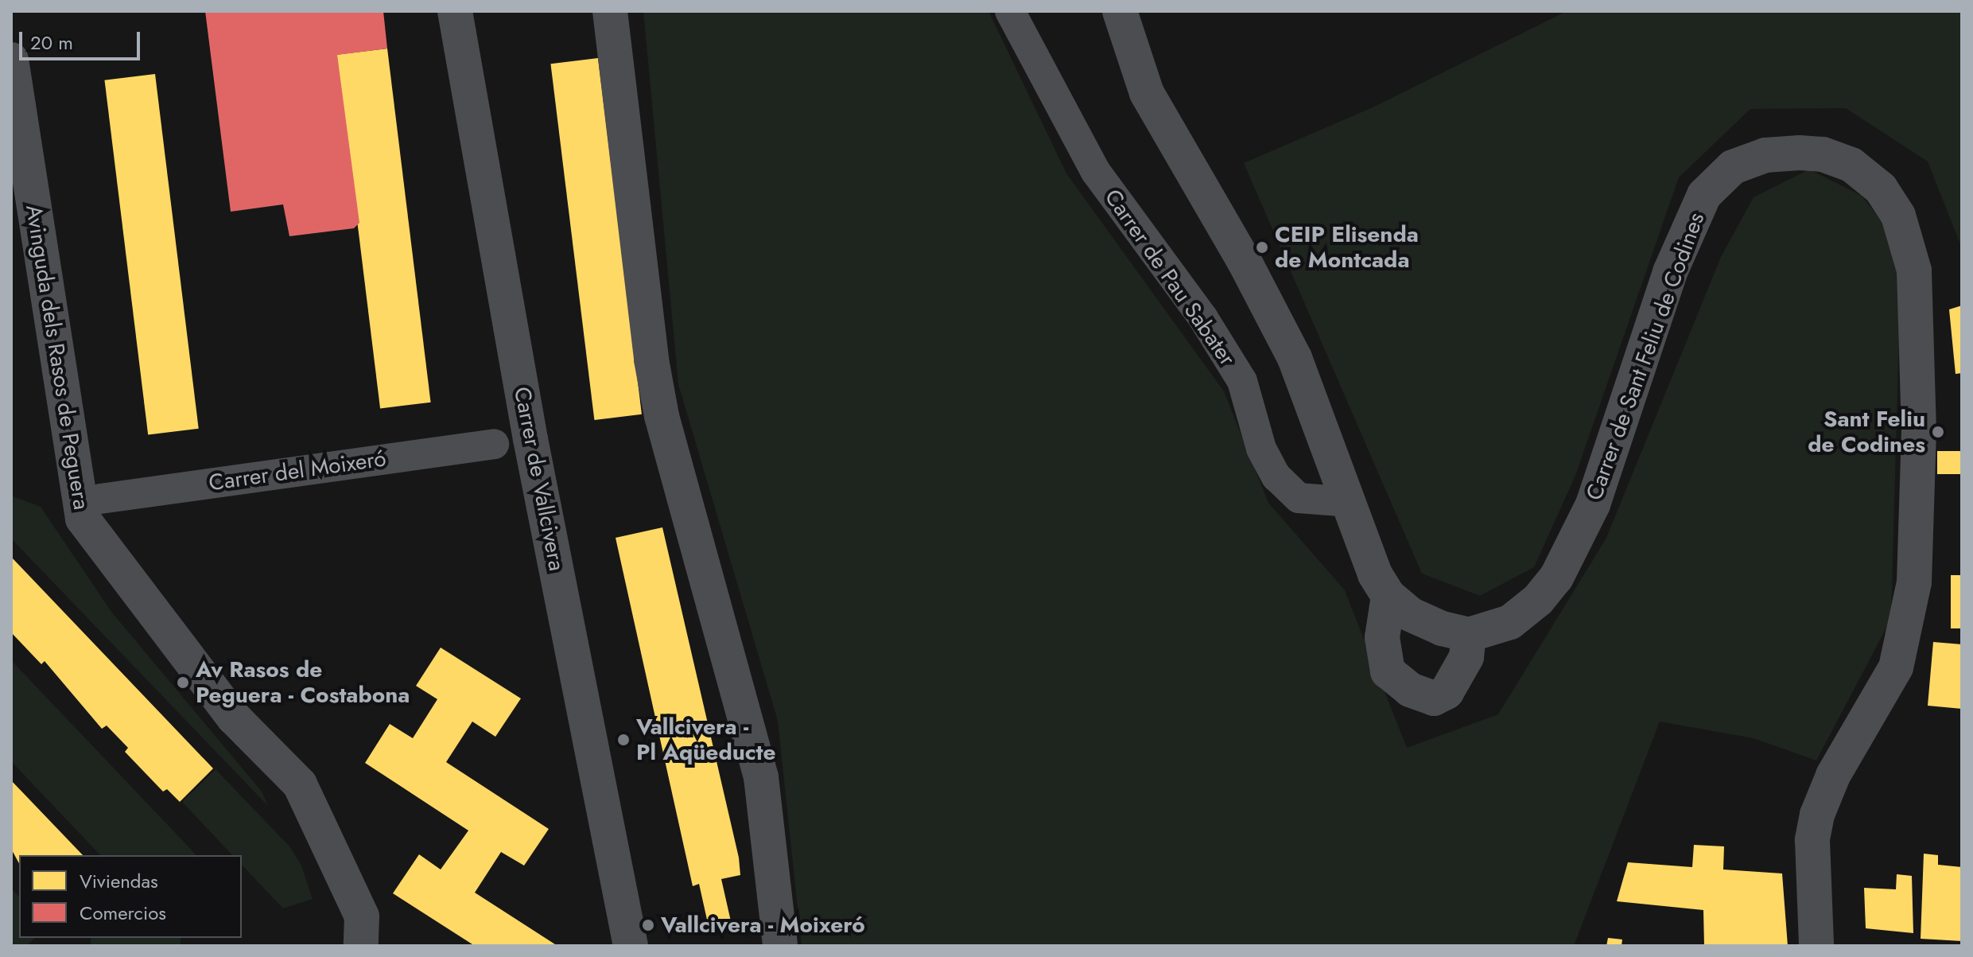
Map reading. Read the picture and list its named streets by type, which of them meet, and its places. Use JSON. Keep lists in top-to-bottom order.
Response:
{
  "streets": {
    "street": [
      "Carrer de Pau Sabater",
      "Carrer de Sant Feliu de Codines",
      "Avinguda dels Rasos de Peguera",
      "Carrer del Moixeró",
      "Carrer de Vallcivera"
    ]
  },
  "places": [
    "CEIP Elisenda de Montcada",
    "Sant Feliu de Codines",
    "Av Rasos de Peguera - Costabona",
    "Vallcivera - Pl Aqüeducte",
    "Vallcivera - Moixeró"
  ],
  "legend": ["Viviendas", "Comercios"],
  "scale_bar": "20 m"
}
